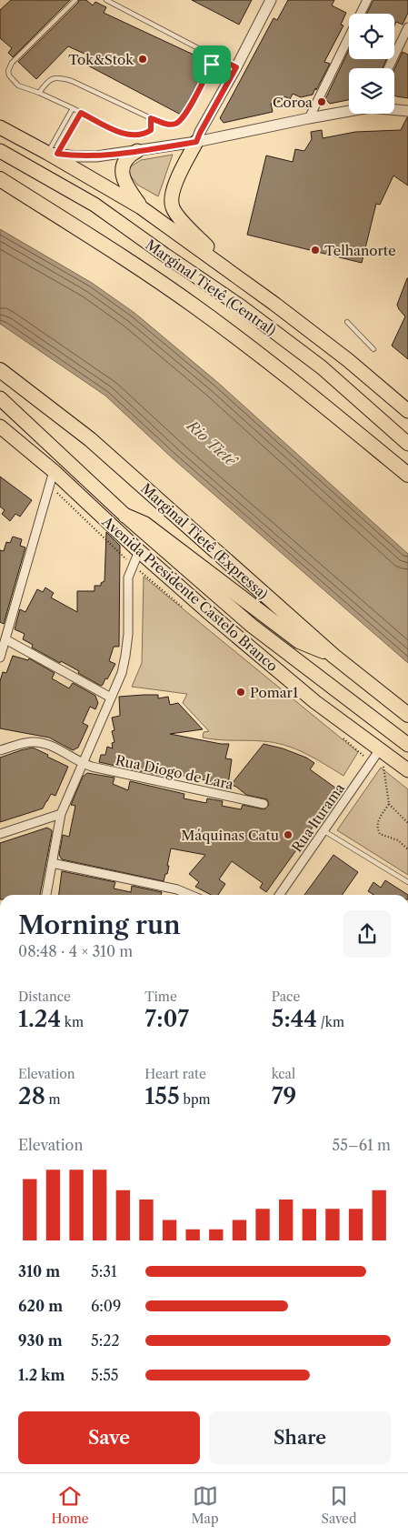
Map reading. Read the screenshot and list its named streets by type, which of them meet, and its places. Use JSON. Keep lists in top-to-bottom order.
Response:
{
  "streets": {
    "highway": ["Marginal Tietê (Central)", "Marginal Tietê (Expressa)", "Avenida Presidente Castelo Branco"],
    "street": ["Rua Diogo de Lara", "Rua Iturama"]
  },
  "crossings": [
    ["Avenida Presidente Castelo Branco", "Rua Iturama"]
  ],
  "water": ["Rio Tietê"],
  "places": [
    "Tok&Stok",
    "Coroa",
    "Telhanorte",
    "Pomar1",
    "Máquinas Catu"
  ],
  "page": {
    "heading": ["Morning run", "08:48 · 4 × 310 m"],
    "stats": [
      ["Distance", "1.24 km"],
      ["Time", "7:07"],
      ["Pace", "5:44 /km"],
      ["Elevation", "28 m"],
      ["Heart rate", "155 bpm"],
      ["kcal", "79"]
    ],
    "chart": ["Elevation", "55–61 m"],
    "list": [
      {
        "name": "310 m",
        "note": "5:31"
      },
      {
        "name": "620 m",
        "note": "6:09"
      },
      {
        "name": "930 m",
        "note": "5:22"
      },
      {
        "name": "1.2 km",
        "note": "5:55"
      }
    ],
    "buttons": ["Save", "Share"],
    "tabs": ["Home", "Map", "Saved"]
  }
}
